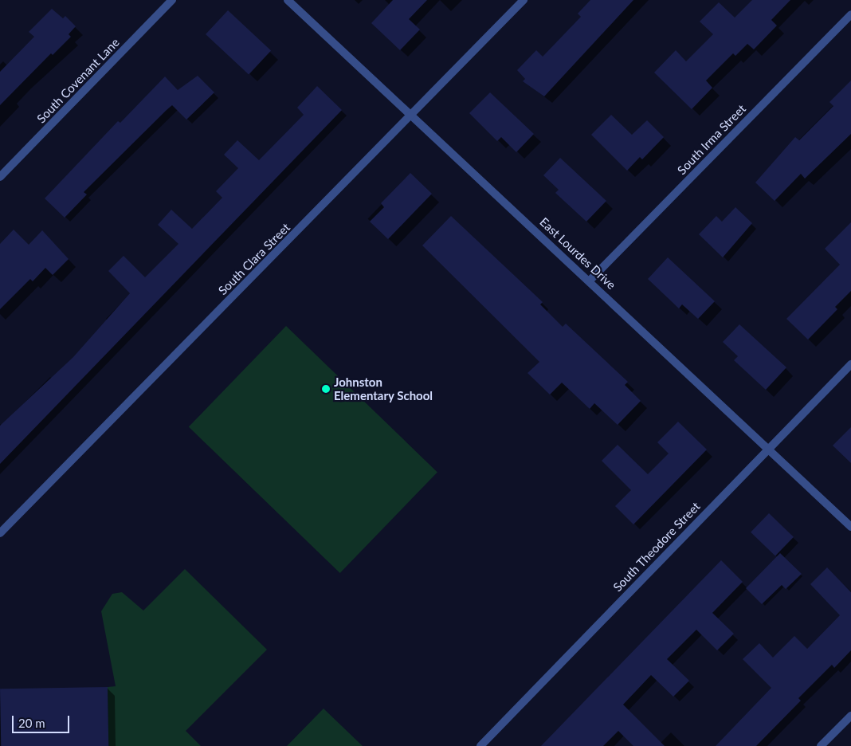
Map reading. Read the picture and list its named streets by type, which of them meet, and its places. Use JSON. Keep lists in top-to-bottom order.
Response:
{
  "streets": {
    "street": [
      "South Covenant Lane",
      "South Irma Street",
      "East Lourdes Drive",
      "South Clara Street",
      "South Theodore Street"
    ]
  },
  "crossings": [
    ["South Irma Street", "East Lourdes Drive"],
    ["East Lourdes Drive", "South Clara Street"],
    ["East Lourdes Drive", "South Theodore Street"]
  ],
  "places": ["Johnston Elementary School"],
  "scale_bar": "20 m"
}
